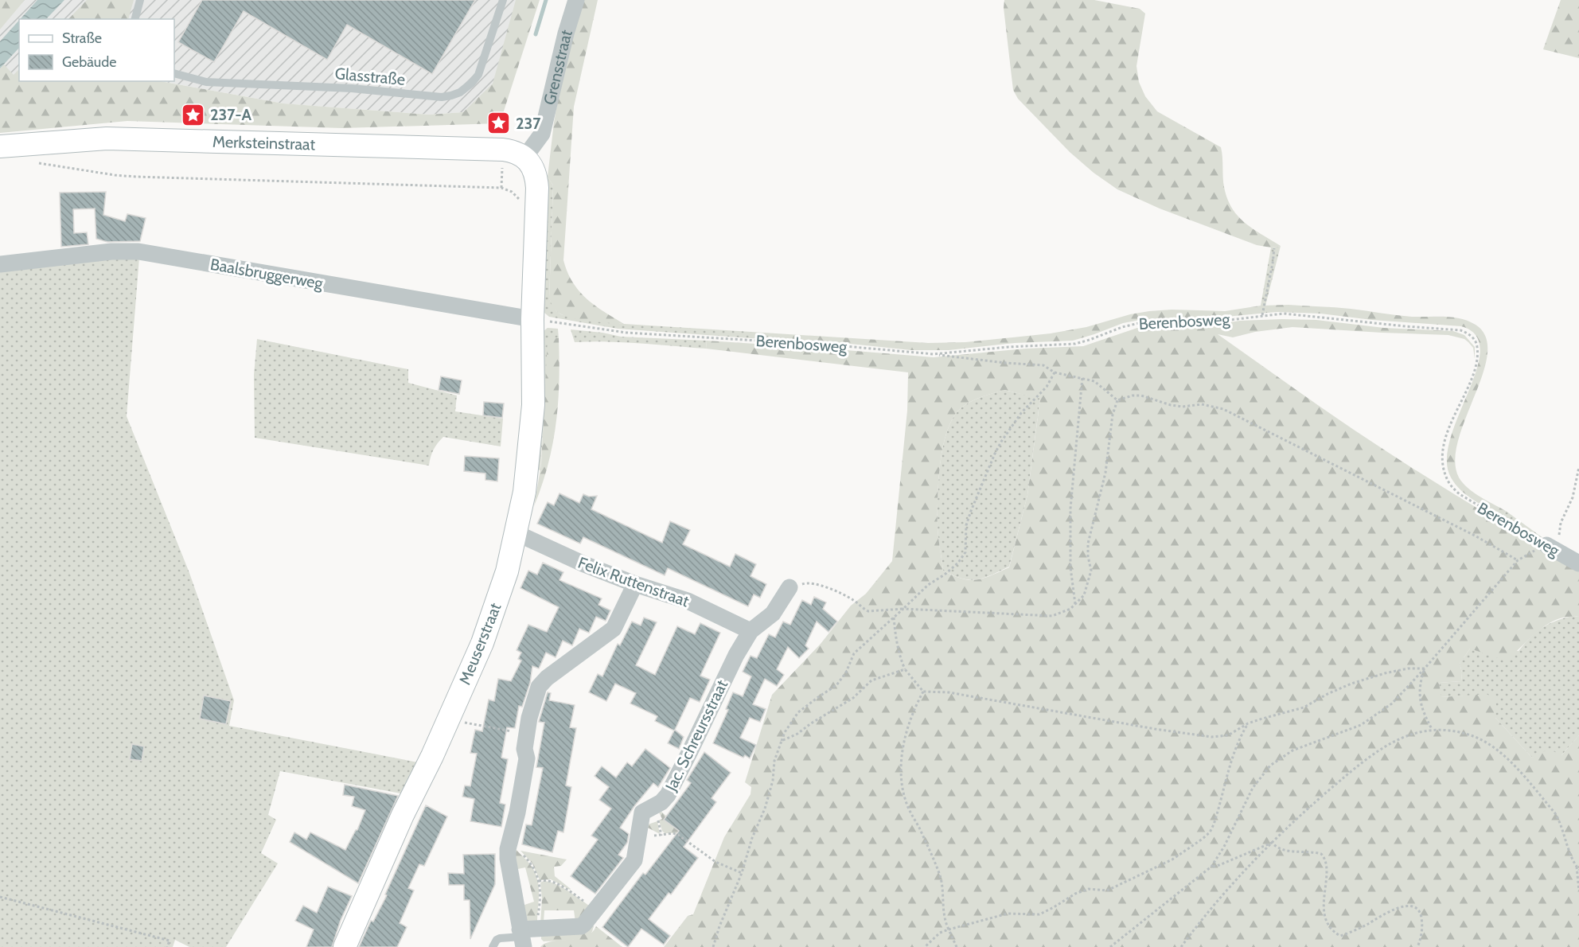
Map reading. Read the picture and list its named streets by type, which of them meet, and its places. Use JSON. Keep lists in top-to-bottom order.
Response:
{
  "streets": {
    "street": [
      "Grensstraat",
      "Merksteinstraat",
      "Baalsbruggerweg",
      "Berenbosweg",
      "Felix Ruttenstraat",
      "Meuserstraat",
      "Jac. Schreursstraat"
    ],
    "lane": ["Glasstraße"]
  },
  "crossings": [
    ["Grensstraat", "Merksteinstraat"],
    ["Baalsbruggerweg", "Berenbosweg"],
    ["Baalsbruggerweg", "Meuserstraat"],
    ["Berenbosweg", "Meuserstraat"],
    ["Felix Ruttenstraat", "Meuserstraat"],
    ["Felix Ruttenstraat", "Jac. Schreursstraat"]
  ],
  "places": {
    "place": ["237-A", "237"]
  },
  "legend": ["Straße", "Gebäude"]
}
